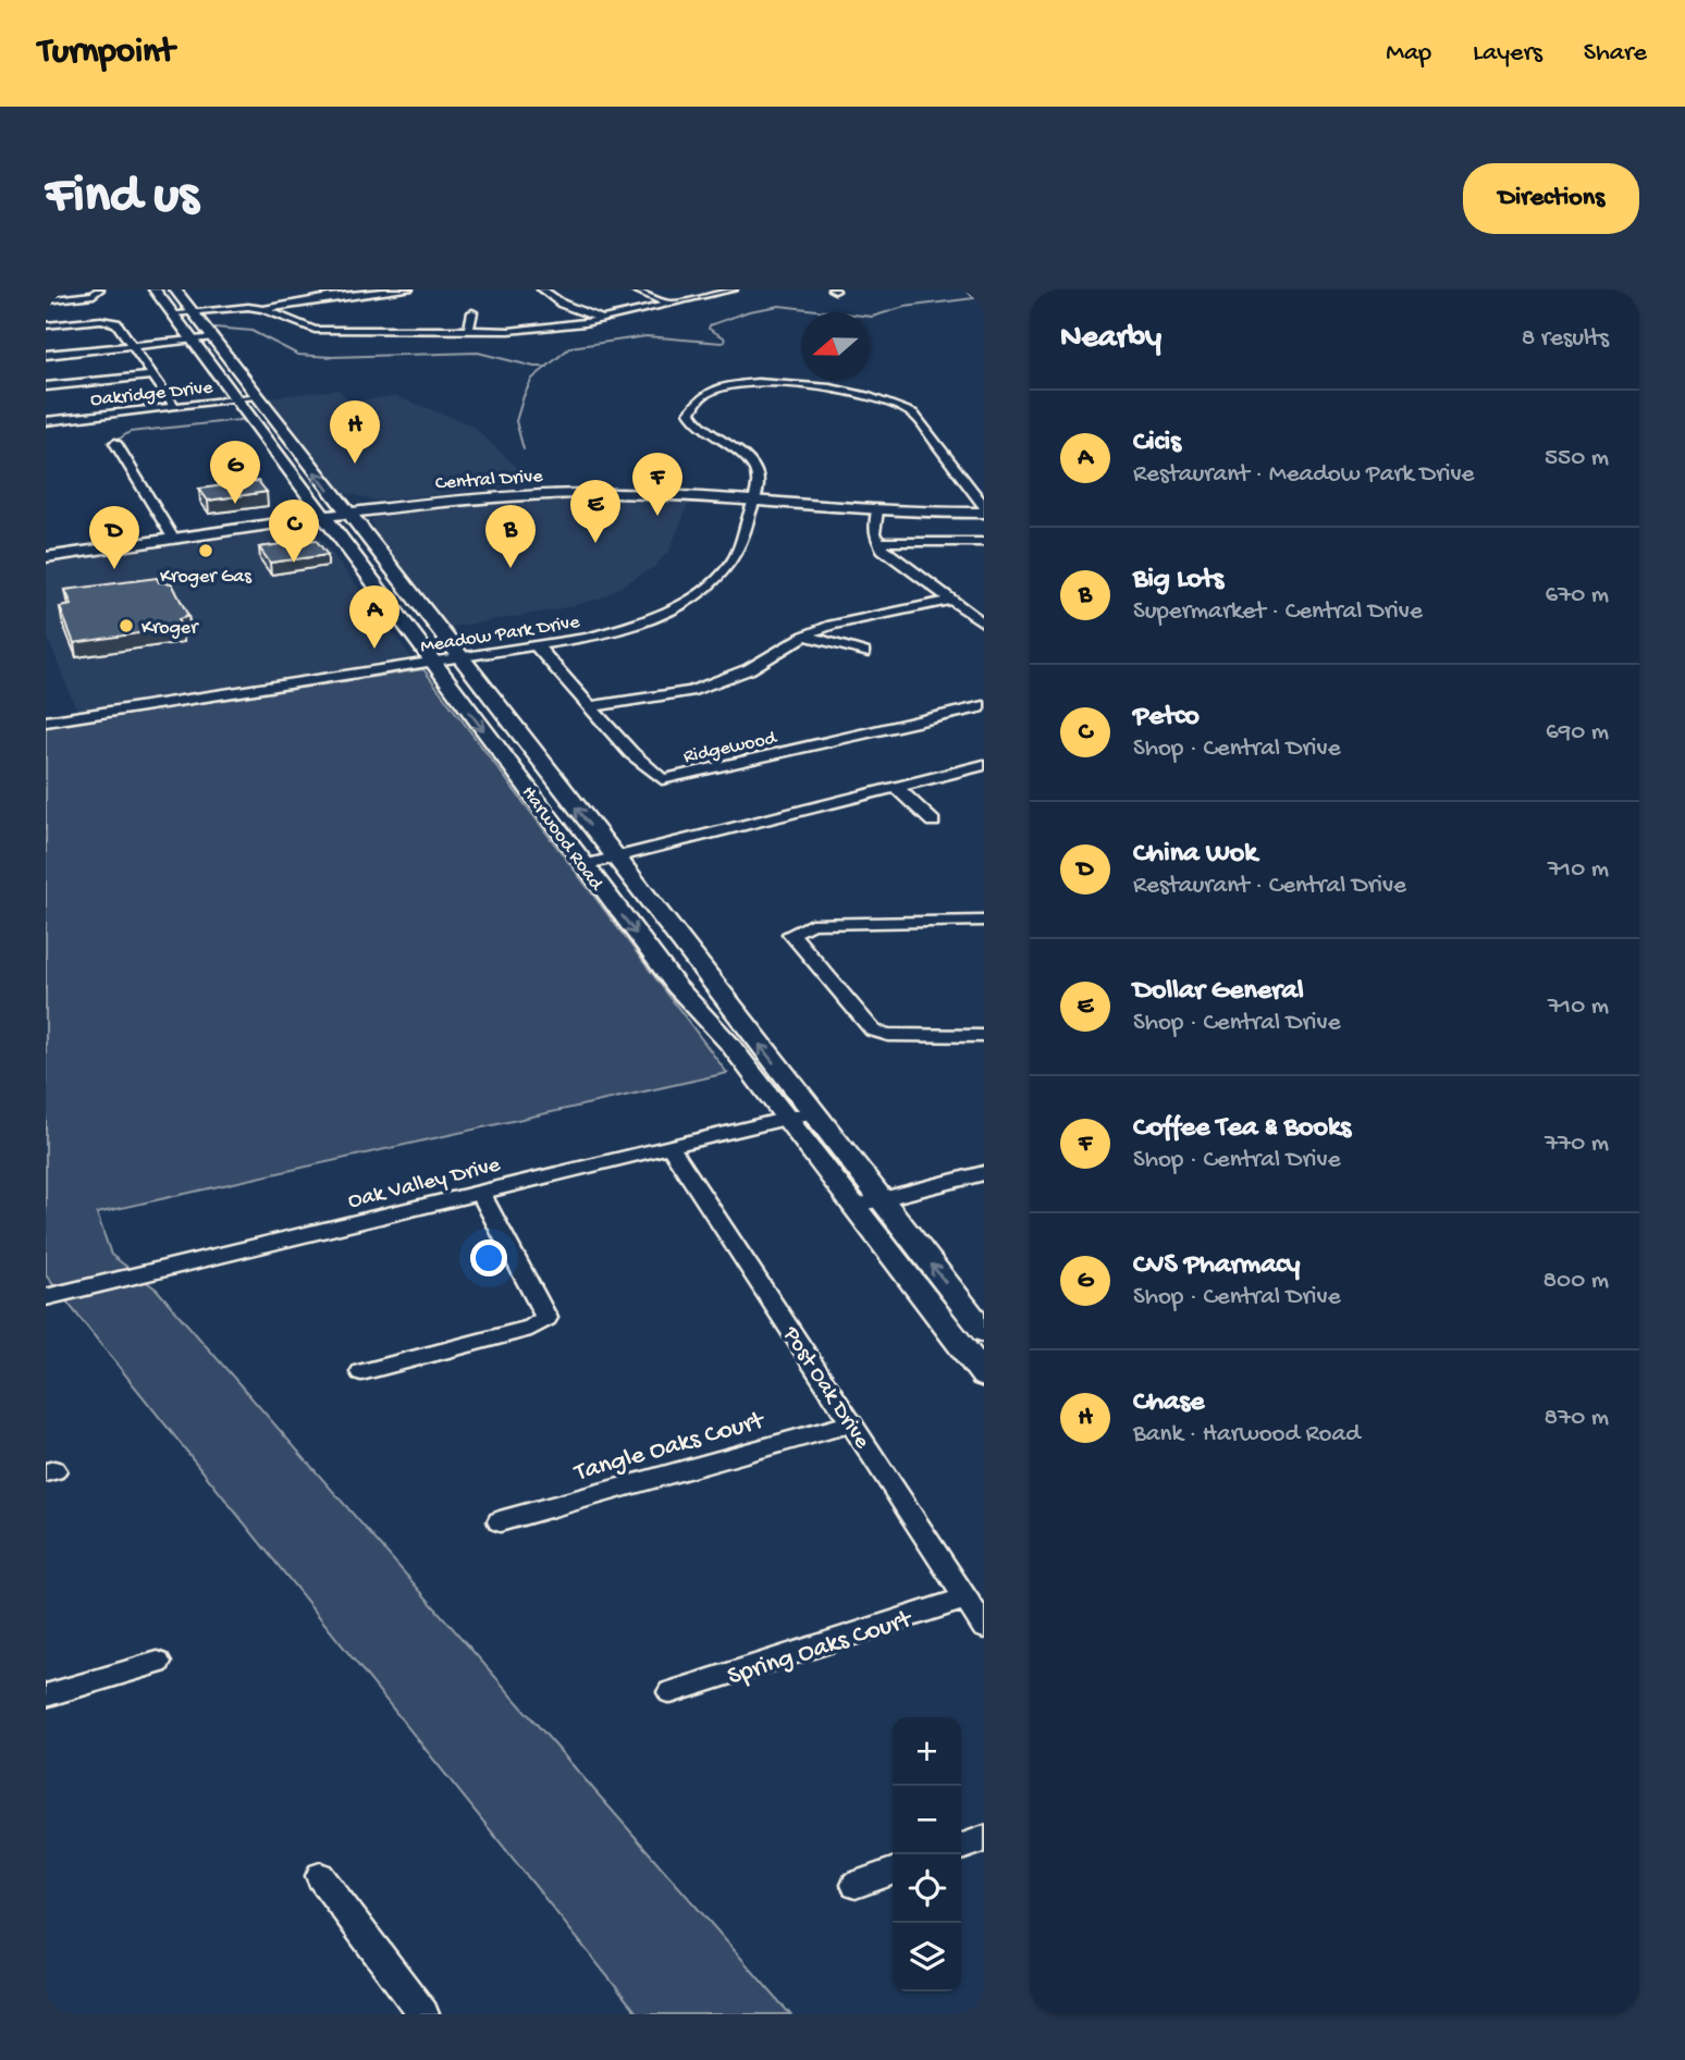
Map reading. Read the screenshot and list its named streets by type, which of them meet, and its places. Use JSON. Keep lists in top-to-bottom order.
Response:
{
  "streets": {
    "main road": ["Central Drive", "Harwood Road"],
    "street": [
      "Oakridge Drive",
      "Meadow Park Drive",
      "Ridgewood",
      "Oak Valley Drive",
      "Post Oak Drive",
      "Tangle Oaks Court",
      "Spring Oaks Court"
    ]
  },
  "crossings": [
    ["Oakridge Drive", "Harwood Road"],
    ["Central Drive", "Meadow Park Drive"],
    ["Central Drive", "Harwood Road"],
    ["Meadow Park Drive", "Ridgewood"],
    ["Meadow Park Drive", "Harwood Road"],
    ["Harwood Road", "Oak Valley Drive"],
    ["Oak Valley Drive", "Post Oak Drive"],
    ["Post Oak Drive", "Tangle Oaks Court"],
    ["Post Oak Drive", "Spring Oaks Court"]
  ],
  "places": ["Kroger Gas", "Kroger"],
  "north": "left",
  "page": {
    "header": "Turnpoint",
    "nav": ["Map", "Layers", "Share"],
    "buttons": "Directions",
    "title": "Find us",
    "heading": ["Nearby", "8 results"],
    "list": [
      {
        "mark": "A",
        "name": "Cicis",
        "note": "Restaurant · Meadow Park Drive",
        "value": "550 m"
      },
      {
        "mark": "B",
        "name": "Big Lots",
        "note": "Supermarket · Central Drive",
        "value": "670 m"
      },
      {
        "mark": "C",
        "name": "Petco",
        "note": "Shop · Central Drive",
        "value": "690 m"
      },
      {
        "mark": "D",
        "name": "China Wok",
        "note": "Restaurant · Central Drive",
        "value": "710 m"
      },
      {
        "mark": "E",
        "name": "Dollar General",
        "note": "Shop · Central Drive",
        "value": "710 m"
      },
      {
        "mark": "F",
        "name": "Coffee Tea & Books",
        "note": "Shop · Central Drive",
        "value": "770 m"
      },
      {
        "mark": "G",
        "name": "CVS Pharmacy",
        "note": "Shop · Central Drive",
        "value": "800 m"
      },
      {
        "mark": "H",
        "name": "Chase",
        "note": "Bank · Harwood Road",
        "value": "870 m"
      }
    ],
    "pins": [
      "H",
      "G",
      "F",
      "E",
      "C",
      "B",
      "D",
      "A"
    ],
    "map_buttons": ["+", "−"]
  }
}
